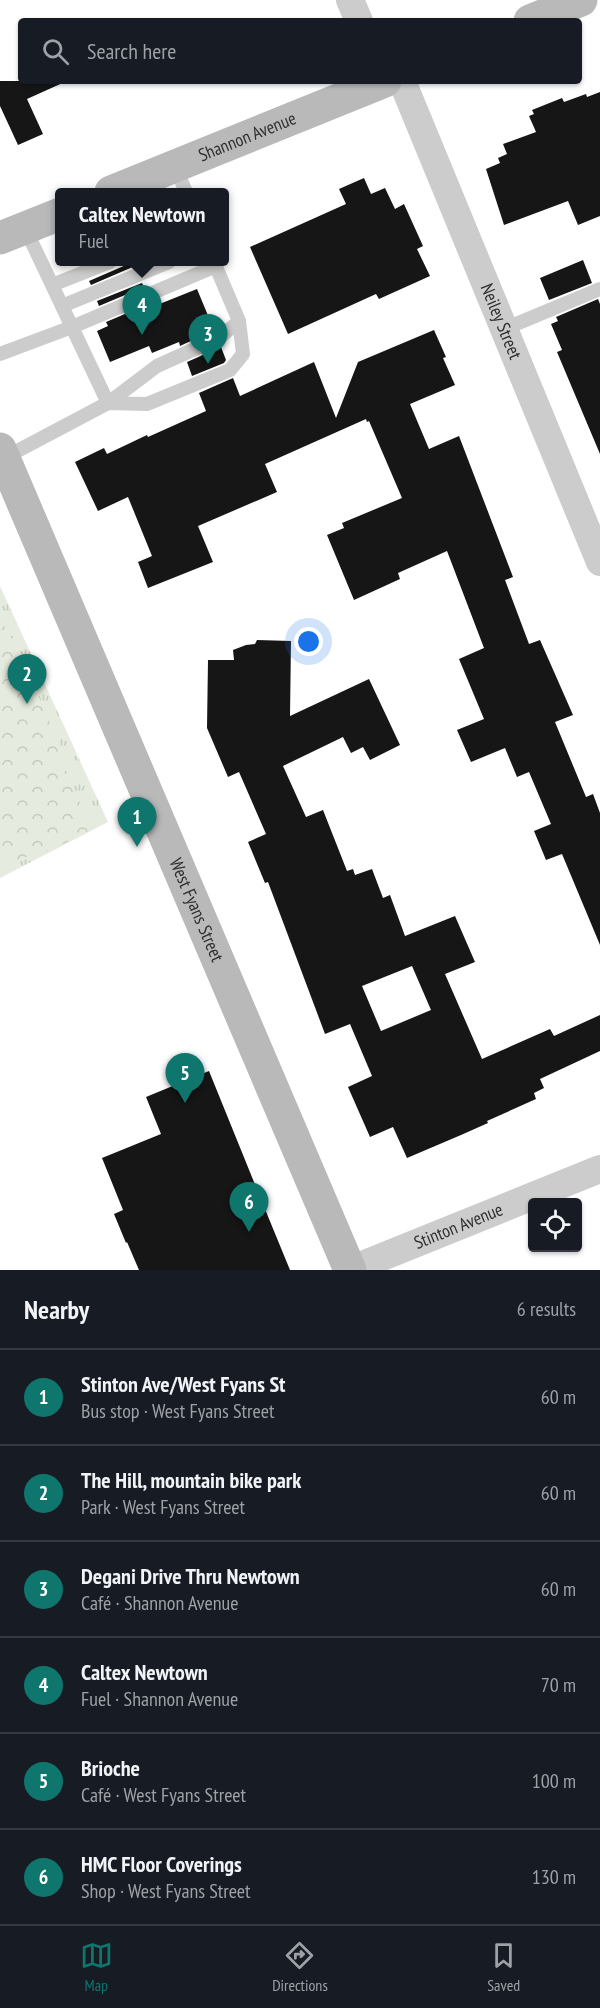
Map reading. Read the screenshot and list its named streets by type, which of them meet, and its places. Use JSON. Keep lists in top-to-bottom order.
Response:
{
  "streets": {
    "main road": ["Shannon Avenue", "West Fyans Street"],
    "street": ["Neiley Street", "Stinton Avenue"]
  },
  "crossings": [
    ["West Fyans Street", "Stinton Avenue"]
  ],
  "page": {
    "search": "Search here",
    "popup": ["Caltex Newtown", "Fuel"],
    "pins": [
      "4",
      "3",
      "2",
      "1",
      "5",
      "6"
    ],
    "heading": ["Nearby", "6 results"],
    "list": [
      {
        "mark": "1",
        "name": "Stinton Ave/West Fyans St",
        "note": "Bus stop · West Fyans Street",
        "value": "60 m"
      },
      {
        "mark": "2",
        "name": "The Hill, mountain bike park",
        "note": "Park · West Fyans Street",
        "value": "60 m"
      },
      {
        "mark": "3",
        "name": "Degani Drive Thru Newtown",
        "note": "Café · Shannon Avenue",
        "value": "60 m"
      },
      {
        "mark": "4",
        "name": "Caltex Newtown",
        "note": "Fuel · Shannon Avenue",
        "value": "70 m"
      },
      {
        "mark": "5",
        "name": "Brioche",
        "note": "Café · West Fyans Street",
        "value": "100 m"
      },
      {
        "mark": "6",
        "name": "HMC Floor Coverings",
        "note": "Shop · West Fyans Street",
        "value": "130 m"
      }
    ],
    "nav": ["Map", "Directions", "Saved"]
  }
}
